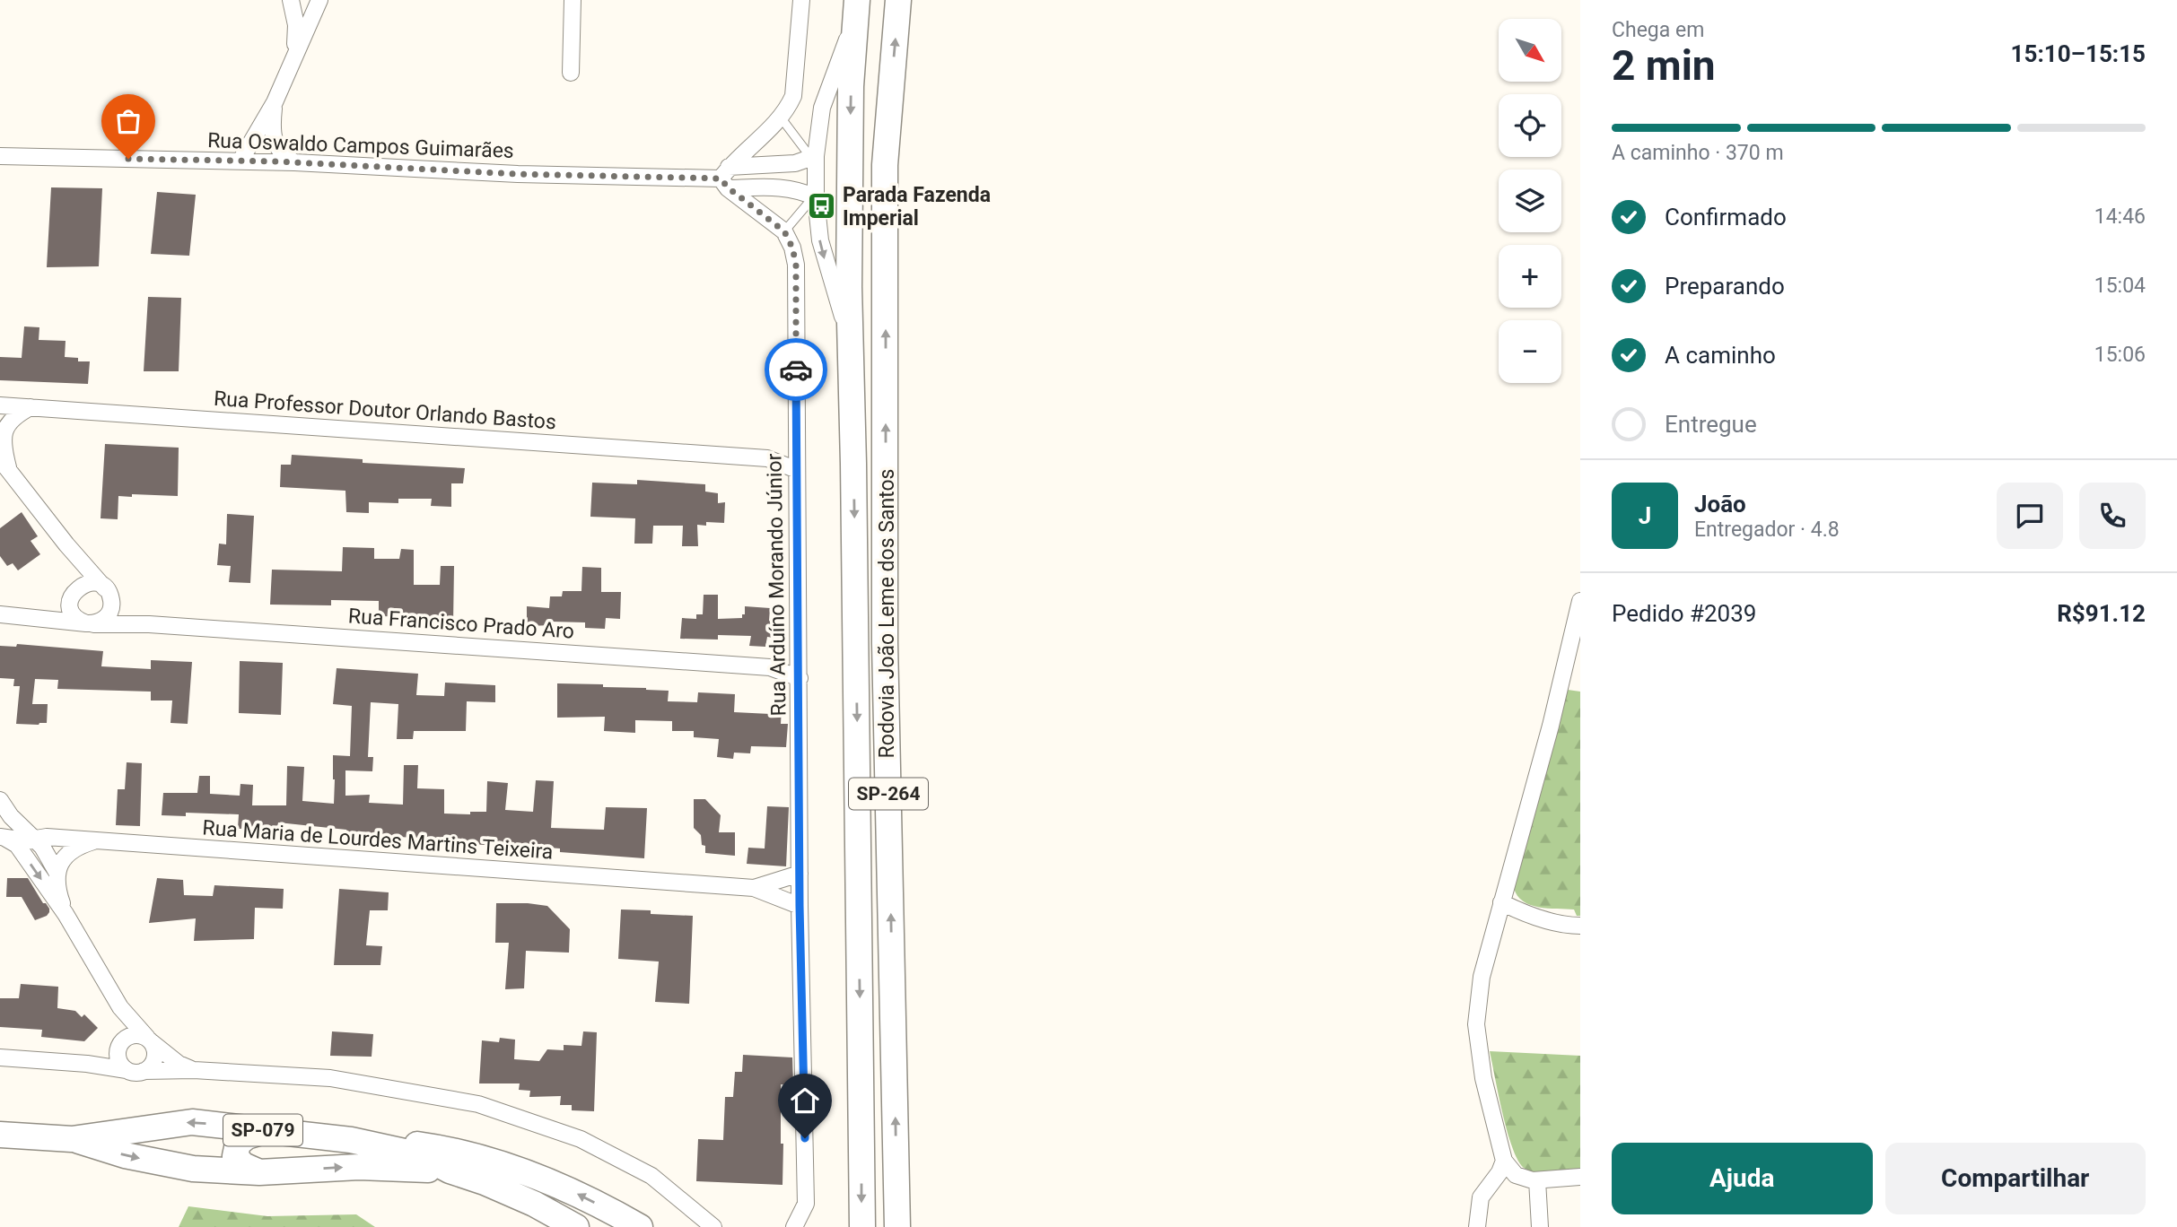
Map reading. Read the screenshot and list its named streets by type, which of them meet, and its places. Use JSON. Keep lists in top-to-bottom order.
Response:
{
  "streets": {
    "main road": ["Rodovia João Leme dos Santos", "SP-264", "SP-079"],
    "street": [
      "Rua Oswaldo Campos Guimarães",
      "Rua Professor Doutor Orlando Bastos",
      "Rua Arduíno Morando Júnior",
      "Rua Francisco Prado Aro",
      "Rua Maria de Lourdes Martins Teixeira"
    ]
  },
  "crossings": [
    ["Rua Professor Doutor Orlando Bastos", "Rua Arduíno Morando Júnior"],
    ["Rua Arduíno Morando Júnior", "Rua Francisco Prado Aro"],
    ["Rua Arduíno Morando Júnior", "Rua Maria de Lourdes Martins Teixeira"]
  ],
  "places": {
    "bus stop": ["Parada Fazenda Imperial"]
  },
  "north": "bottom right",
  "page": {
    "heading": ["2 min", "Chega em", "15:10–15:15"],
    "panel": [
      "João",
      "Entregador · 4.8",
      "Pedido #2039",
      "R$91.12"
    ],
    "map_buttons": ["+", "−"],
    "bar": "A caminho · 370 m",
    "list": [
      ["Confirmado", "14:46"],
      ["Preparando", "15:04"],
      ["A caminho", "15:06"],
      "Entregue"
    ],
    "round": "J",
    "buttons": ["Ajuda", "Compartilhar"]
  }
}
